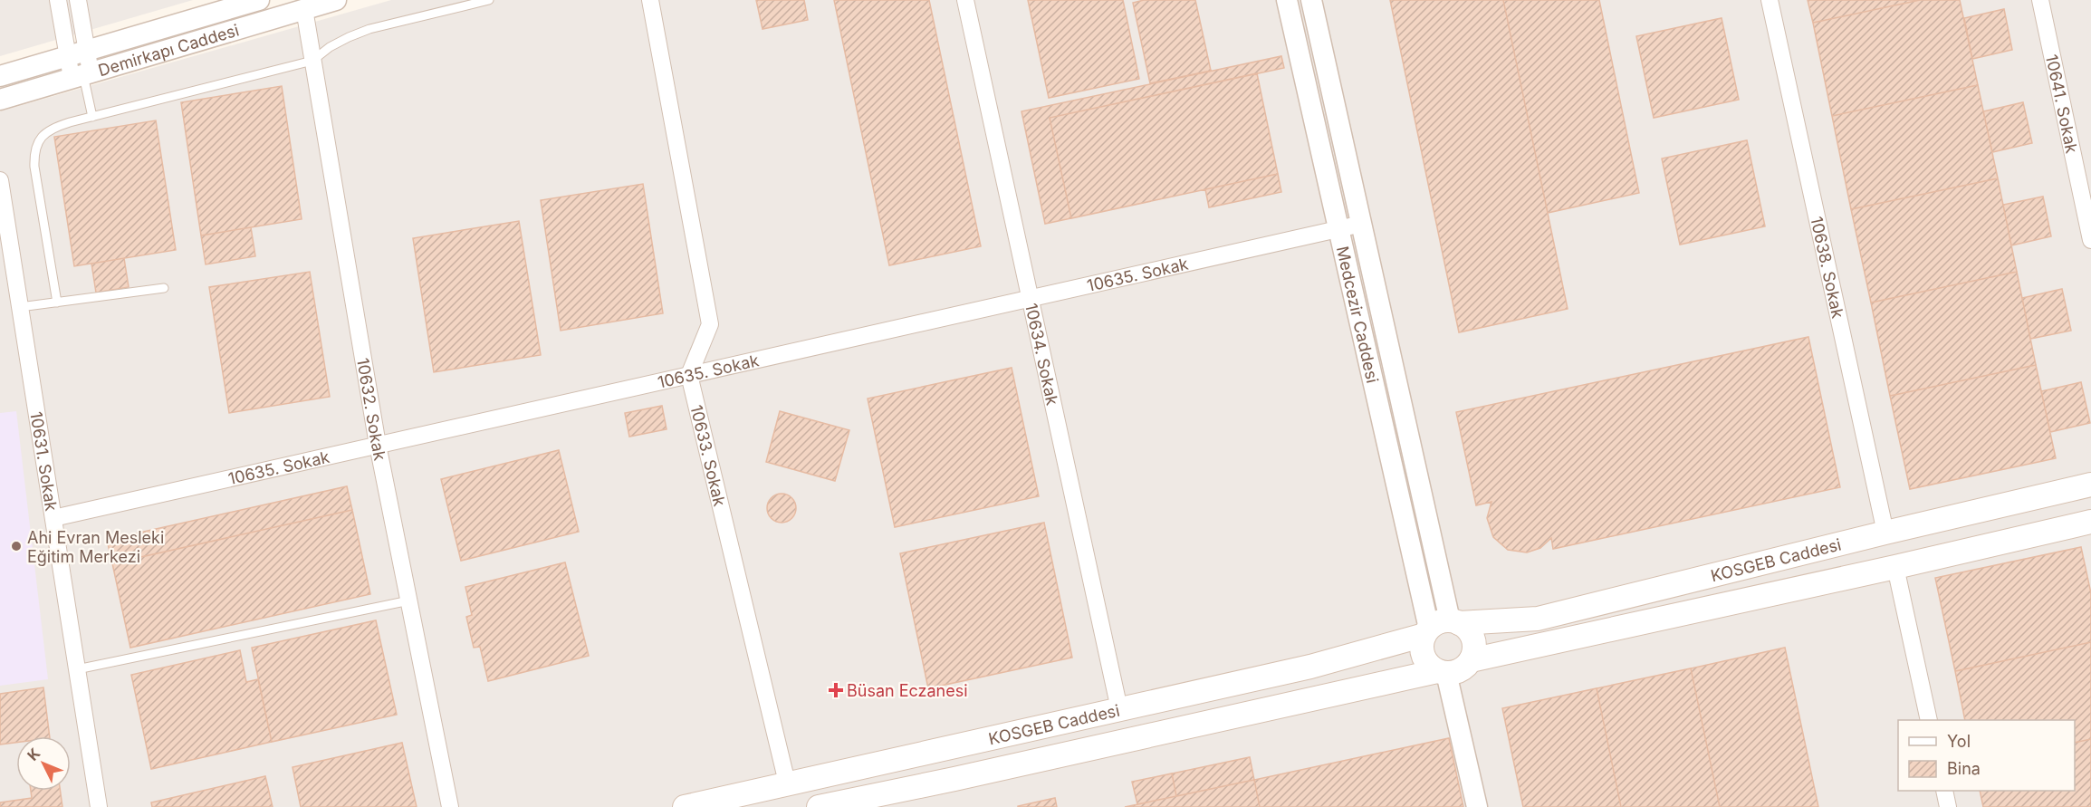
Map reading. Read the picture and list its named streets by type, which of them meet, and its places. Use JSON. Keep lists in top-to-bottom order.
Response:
{
  "streets": {
    "main road": ["KOSGEB Caddesi"],
    "street": [
      "Demirkapı Caddesi",
      "10641. Sokak",
      "10638. Sokak",
      "10635. Sokak",
      "Medcezir Caddesi",
      "10634. Sokak",
      "10632. Sokak",
      "10633. Sokak",
      "10631. Sokak"
    ]
  },
  "crossings": [
    ["Demirkapı Caddesi", "10632. Sokak"],
    ["10638. Sokak", "KOSGEB Caddesi"],
    ["10635. Sokak", "Medcezir Caddesi"],
    ["10635. Sokak", "10634. Sokak"],
    ["10635. Sokak", "10632. Sokak"],
    ["10635. Sokak", "10633. Sokak"],
    ["10635. Sokak", "10631. Sokak"],
    ["Medcezir Caddesi", "KOSGEB Caddesi"],
    ["10634. Sokak", "KOSGEB Caddesi"],
    ["10633. Sokak", "KOSGEB Caddesi"]
  ],
  "places": {
    "other": ["Ahi Evran Mesleki Eğitim Merkezi"],
    "health": ["Büsan Eczanesi"]
  },
  "legend": ["Yol", "Bina"],
  "north": "top left"
}
